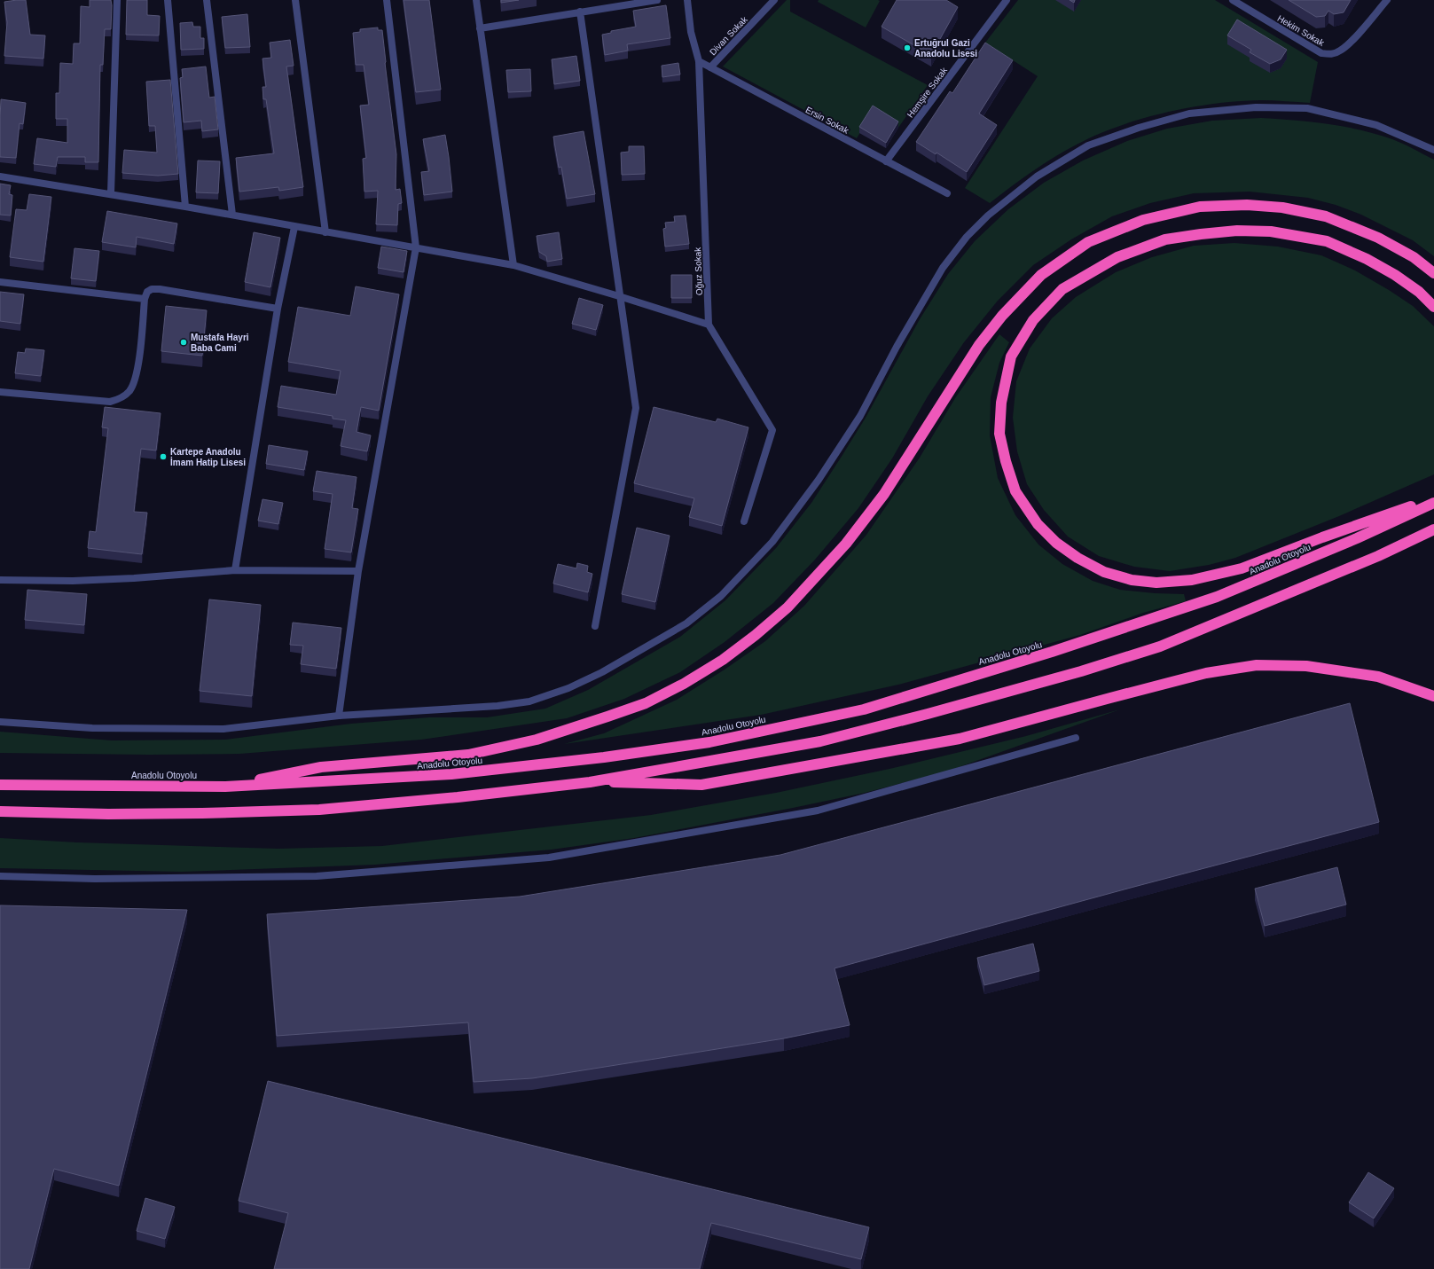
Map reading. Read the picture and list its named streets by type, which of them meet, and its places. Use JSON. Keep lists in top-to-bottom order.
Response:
{
  "streets": {
    "highway": ["Anadolu Otoyolu"],
    "street": [
      "Hekim Sokak",
      "Divan Sokak",
      "Hemşire Sokak",
      "Ersin Sokak",
      "Oğuz Sokak"
    ]
  },
  "crossings": [
    ["Divan Sokak", "Ersin Sokak"],
    ["Hemşire Sokak", "Ersin Sokak"],
    ["Ersin Sokak", "Oğuz Sokak"]
  ],
  "places": ["Ertuğrul Gazi Anadolu Lisesi", "Mustafa Hayri Baba Cami", "Kartepe Anadolu İmam Hatip Lisesi"]
}
